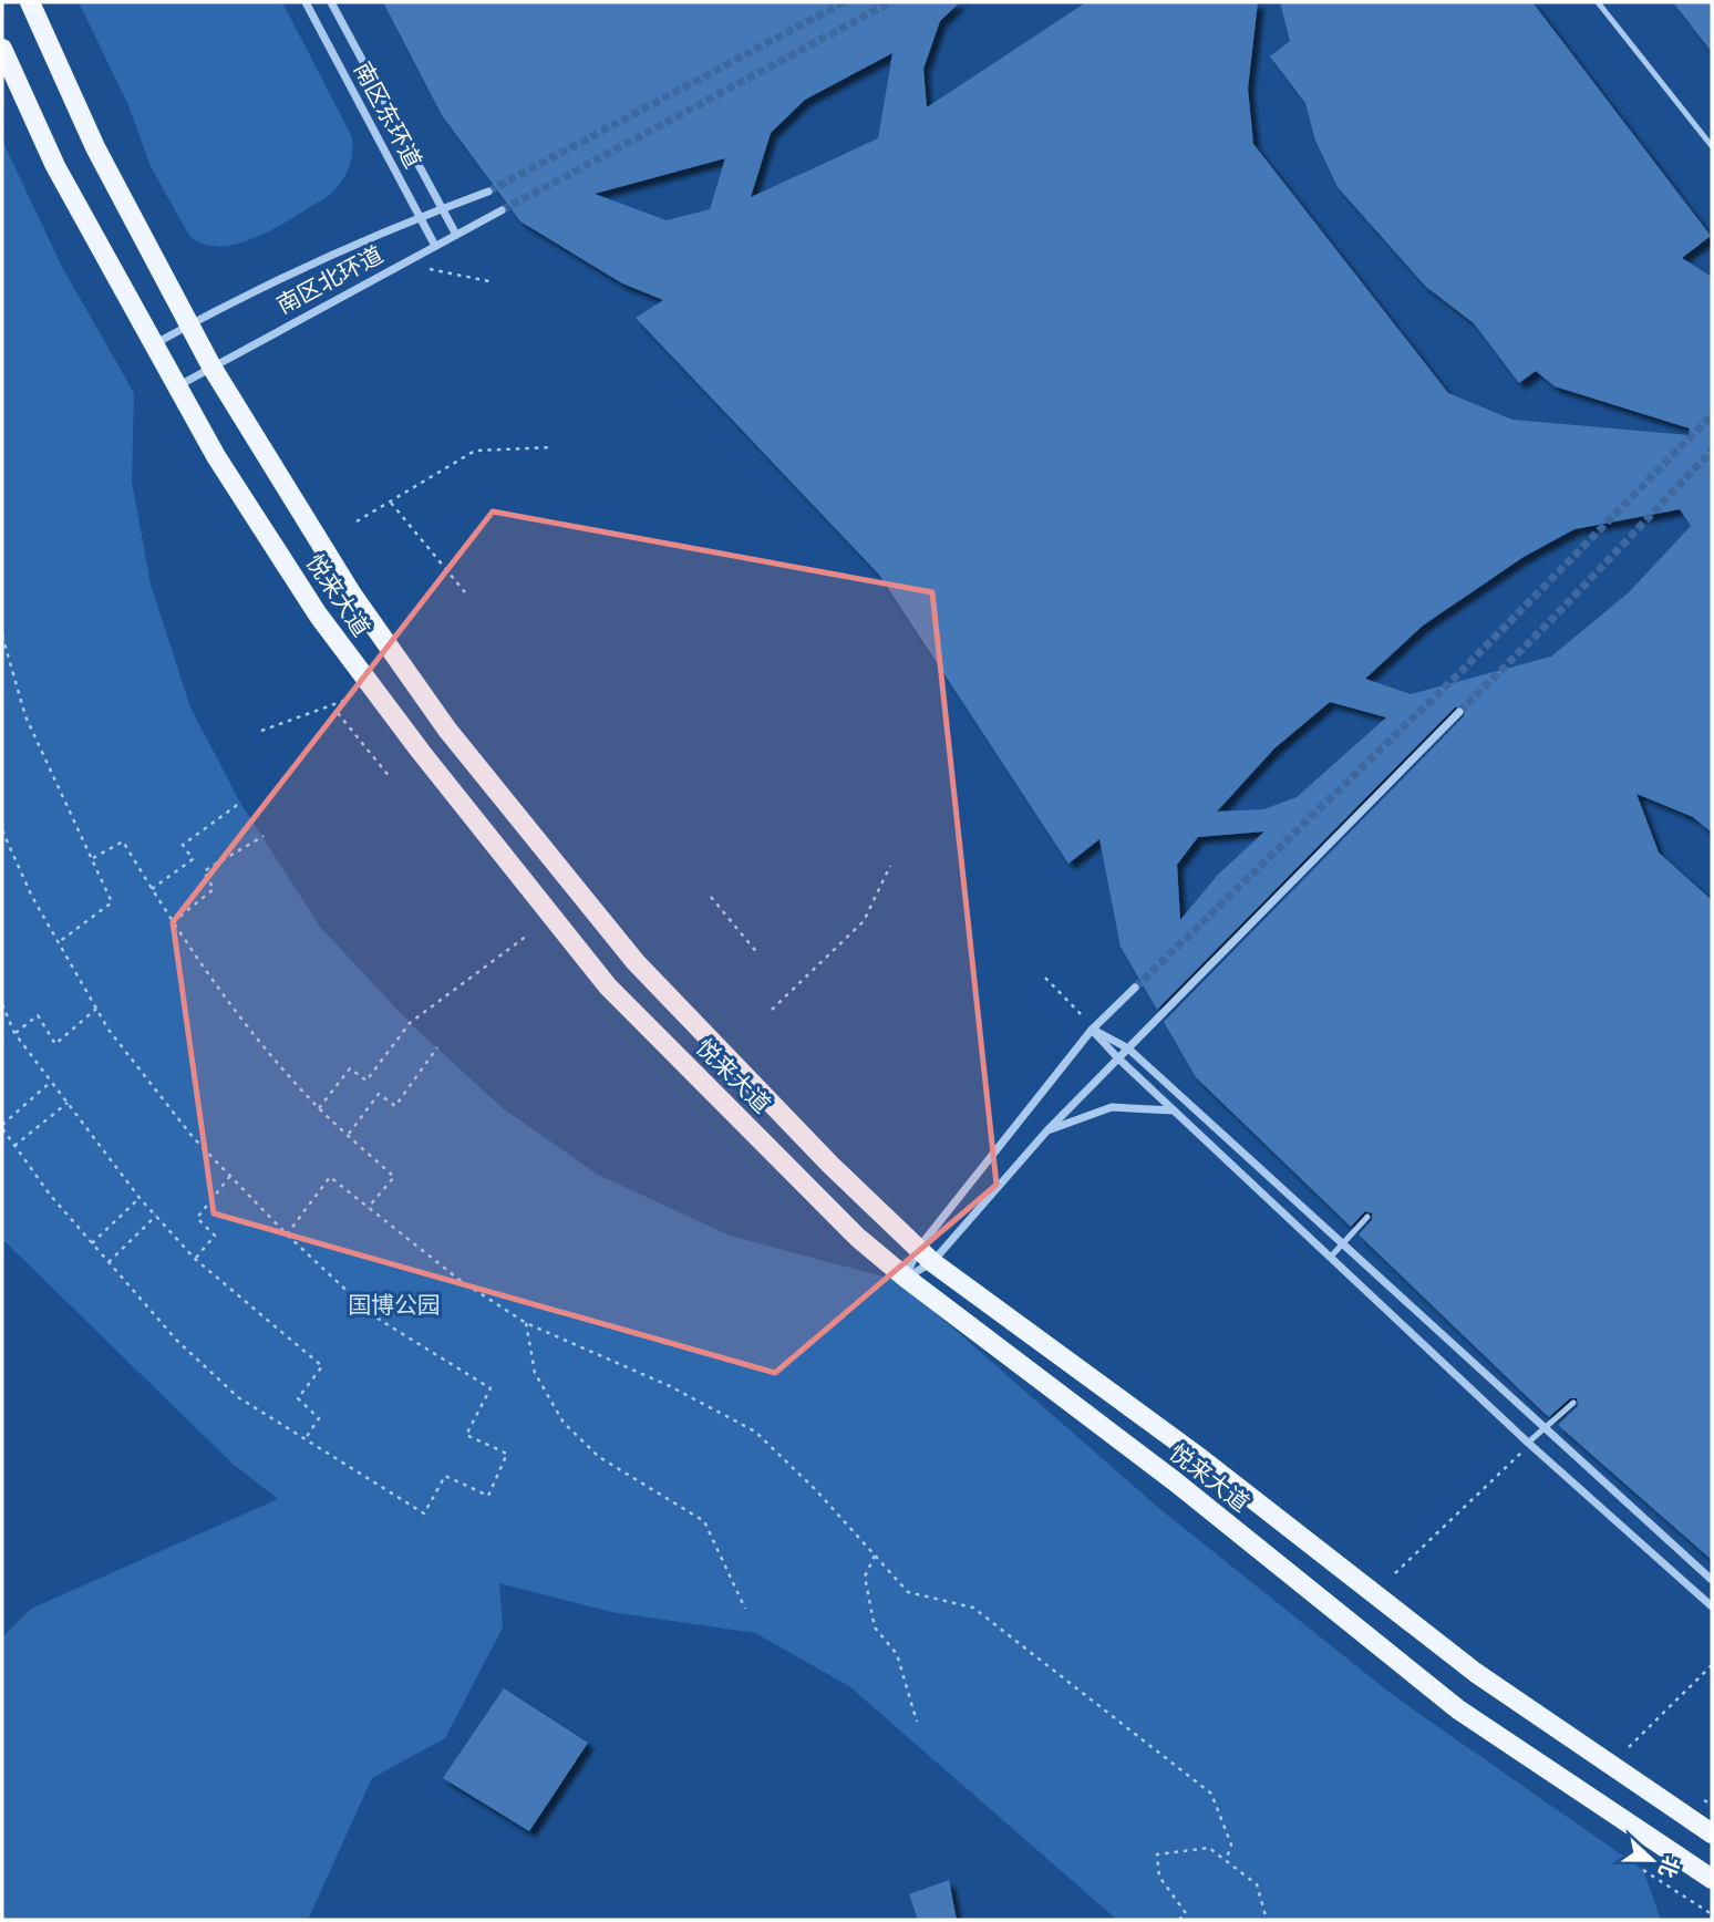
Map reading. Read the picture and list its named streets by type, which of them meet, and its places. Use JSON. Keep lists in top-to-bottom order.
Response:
{
  "streets": {
    "main road": ["悦来大道"],
    "street": ["南区东环道", "南区北环道"]
  },
  "crossings": [
    ["南区东环道", "南区北环道"],
    ["南区北环道", "悦来大道"]
  ],
  "parks": ["国博公园"],
  "north": "right"
}
